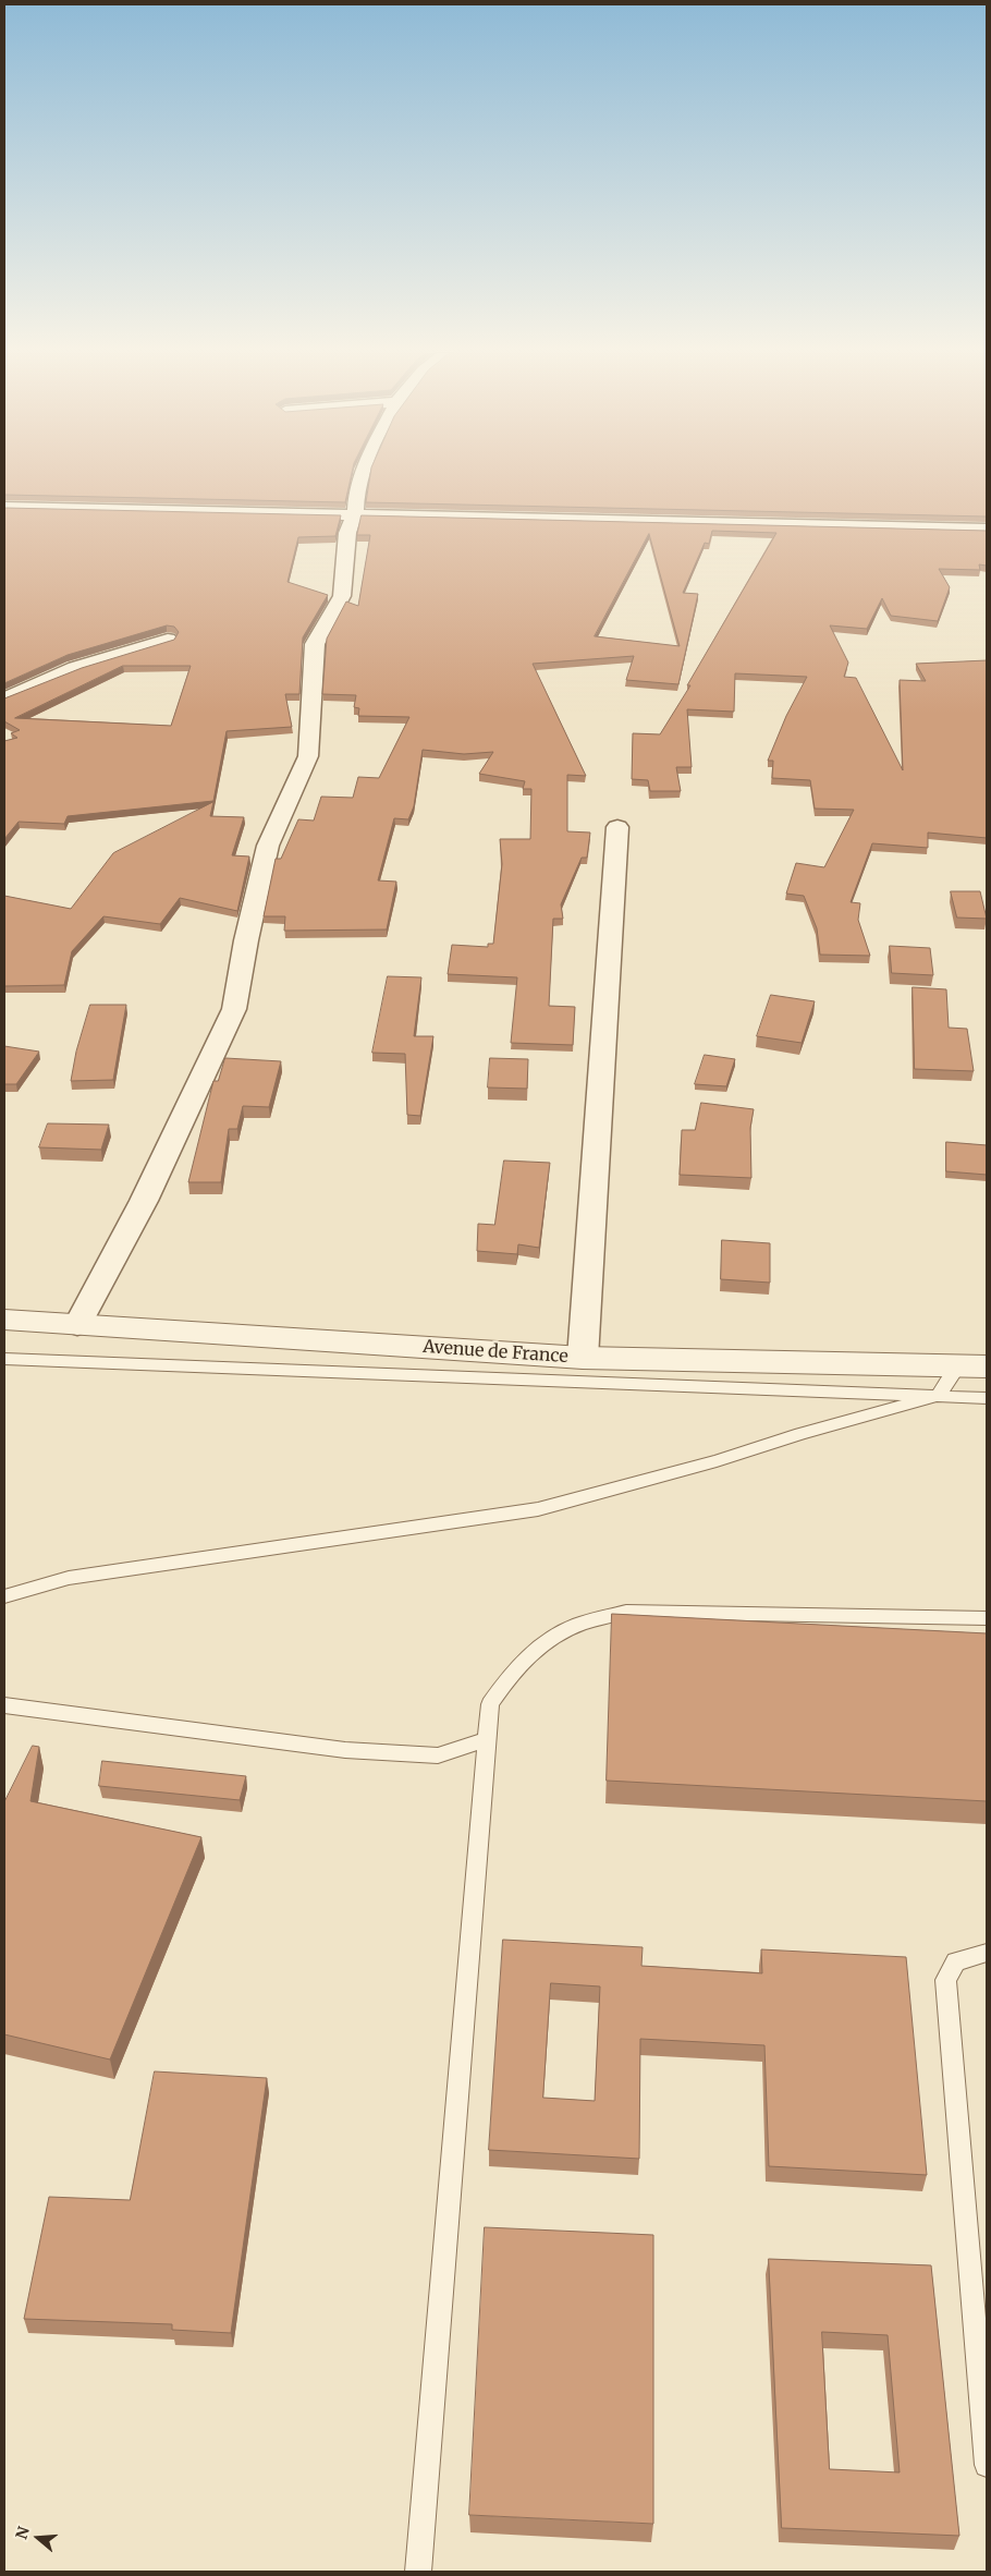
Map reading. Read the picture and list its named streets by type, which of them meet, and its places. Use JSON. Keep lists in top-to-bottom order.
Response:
{
  "streets": {
    "street": ["Avenue de France"]
  },
  "north": "left"
}
